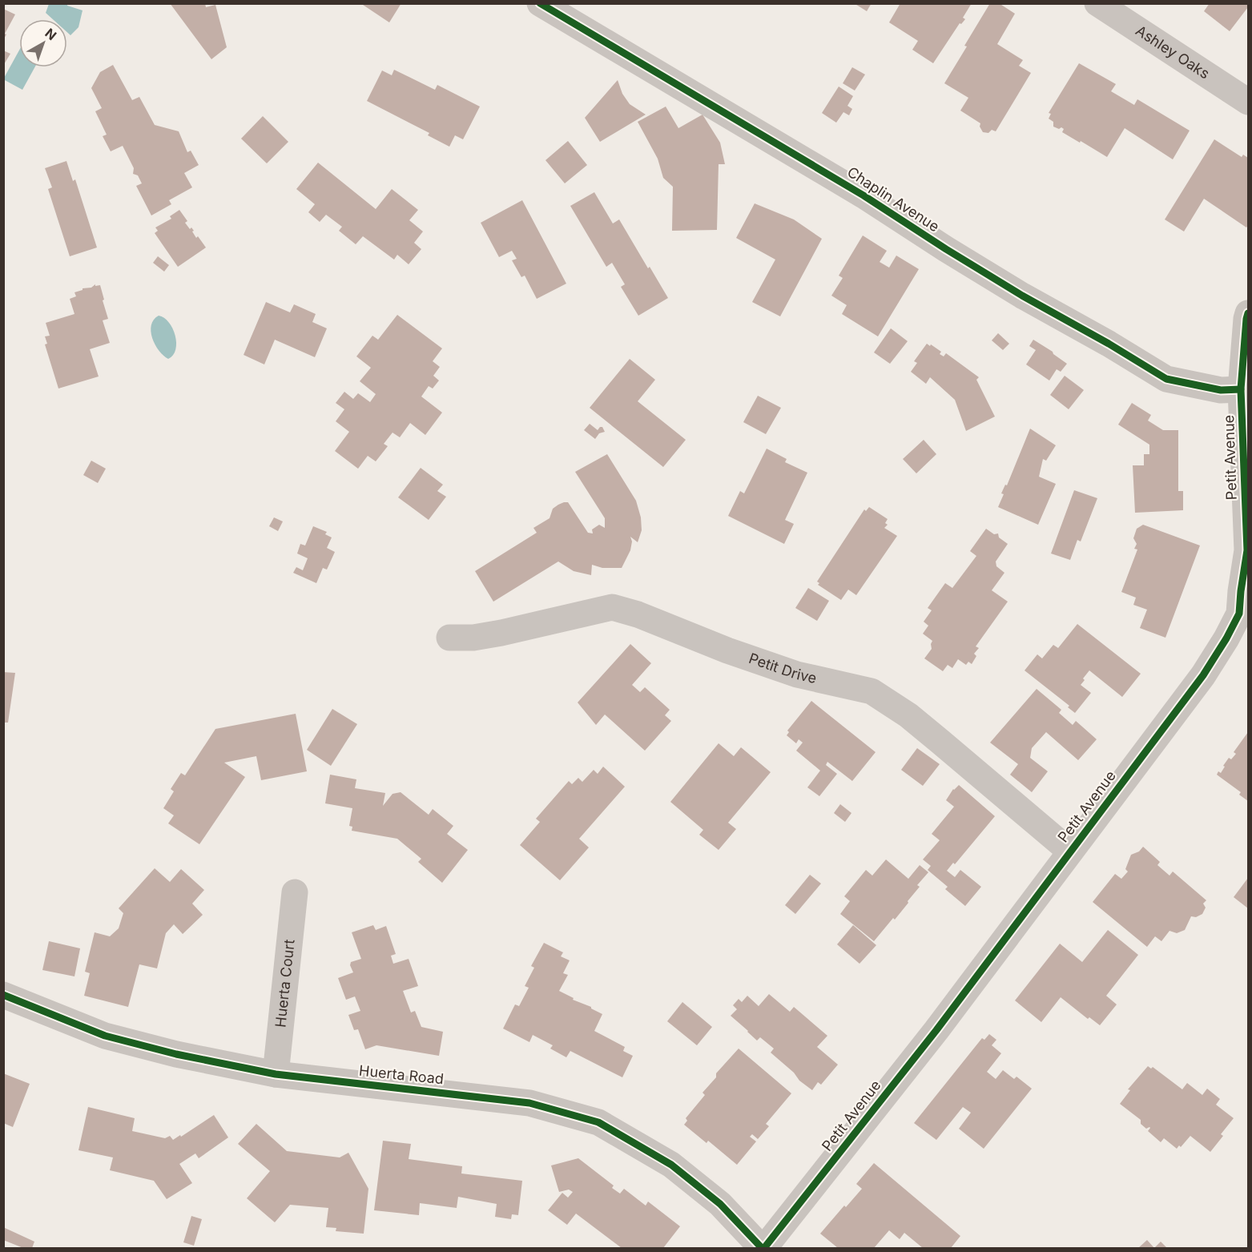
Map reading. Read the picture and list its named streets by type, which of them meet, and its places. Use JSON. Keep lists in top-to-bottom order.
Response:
{
  "streets": {
    "street": [
      "Ashley Oaks",
      "Chaplin Avenue",
      "Petit Avenue",
      "Petit Drive",
      "Huerta Court",
      "Huerta Road"
    ]
  },
  "crossings": [
    ["Chaplin Avenue", "Petit Avenue"],
    ["Petit Avenue", "Petit Drive"],
    ["Petit Avenue", "Huerta Road"],
    ["Huerta Court", "Huerta Road"]
  ],
  "north": "top right"
}
